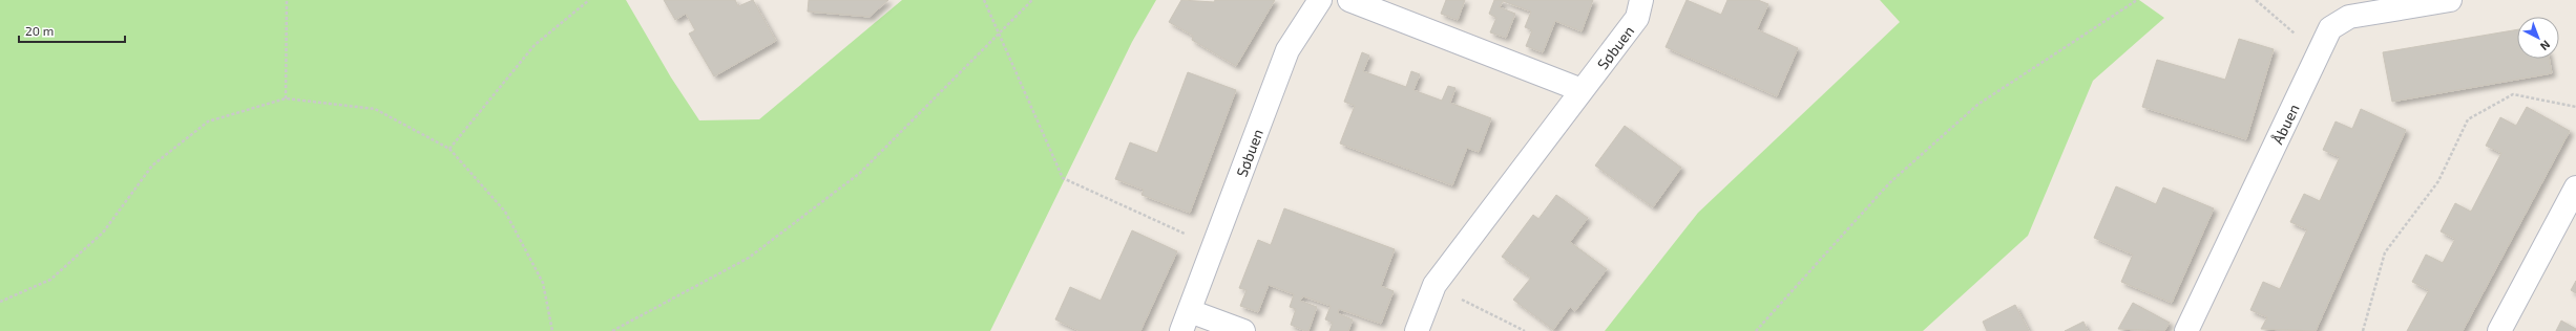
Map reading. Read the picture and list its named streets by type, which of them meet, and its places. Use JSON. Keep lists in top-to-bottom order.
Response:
{
  "streets": {
    "street": ["Søbuen", "Åbuen"]
  },
  "scale_bar": "20 m",
  "north": "bottom right"
}
